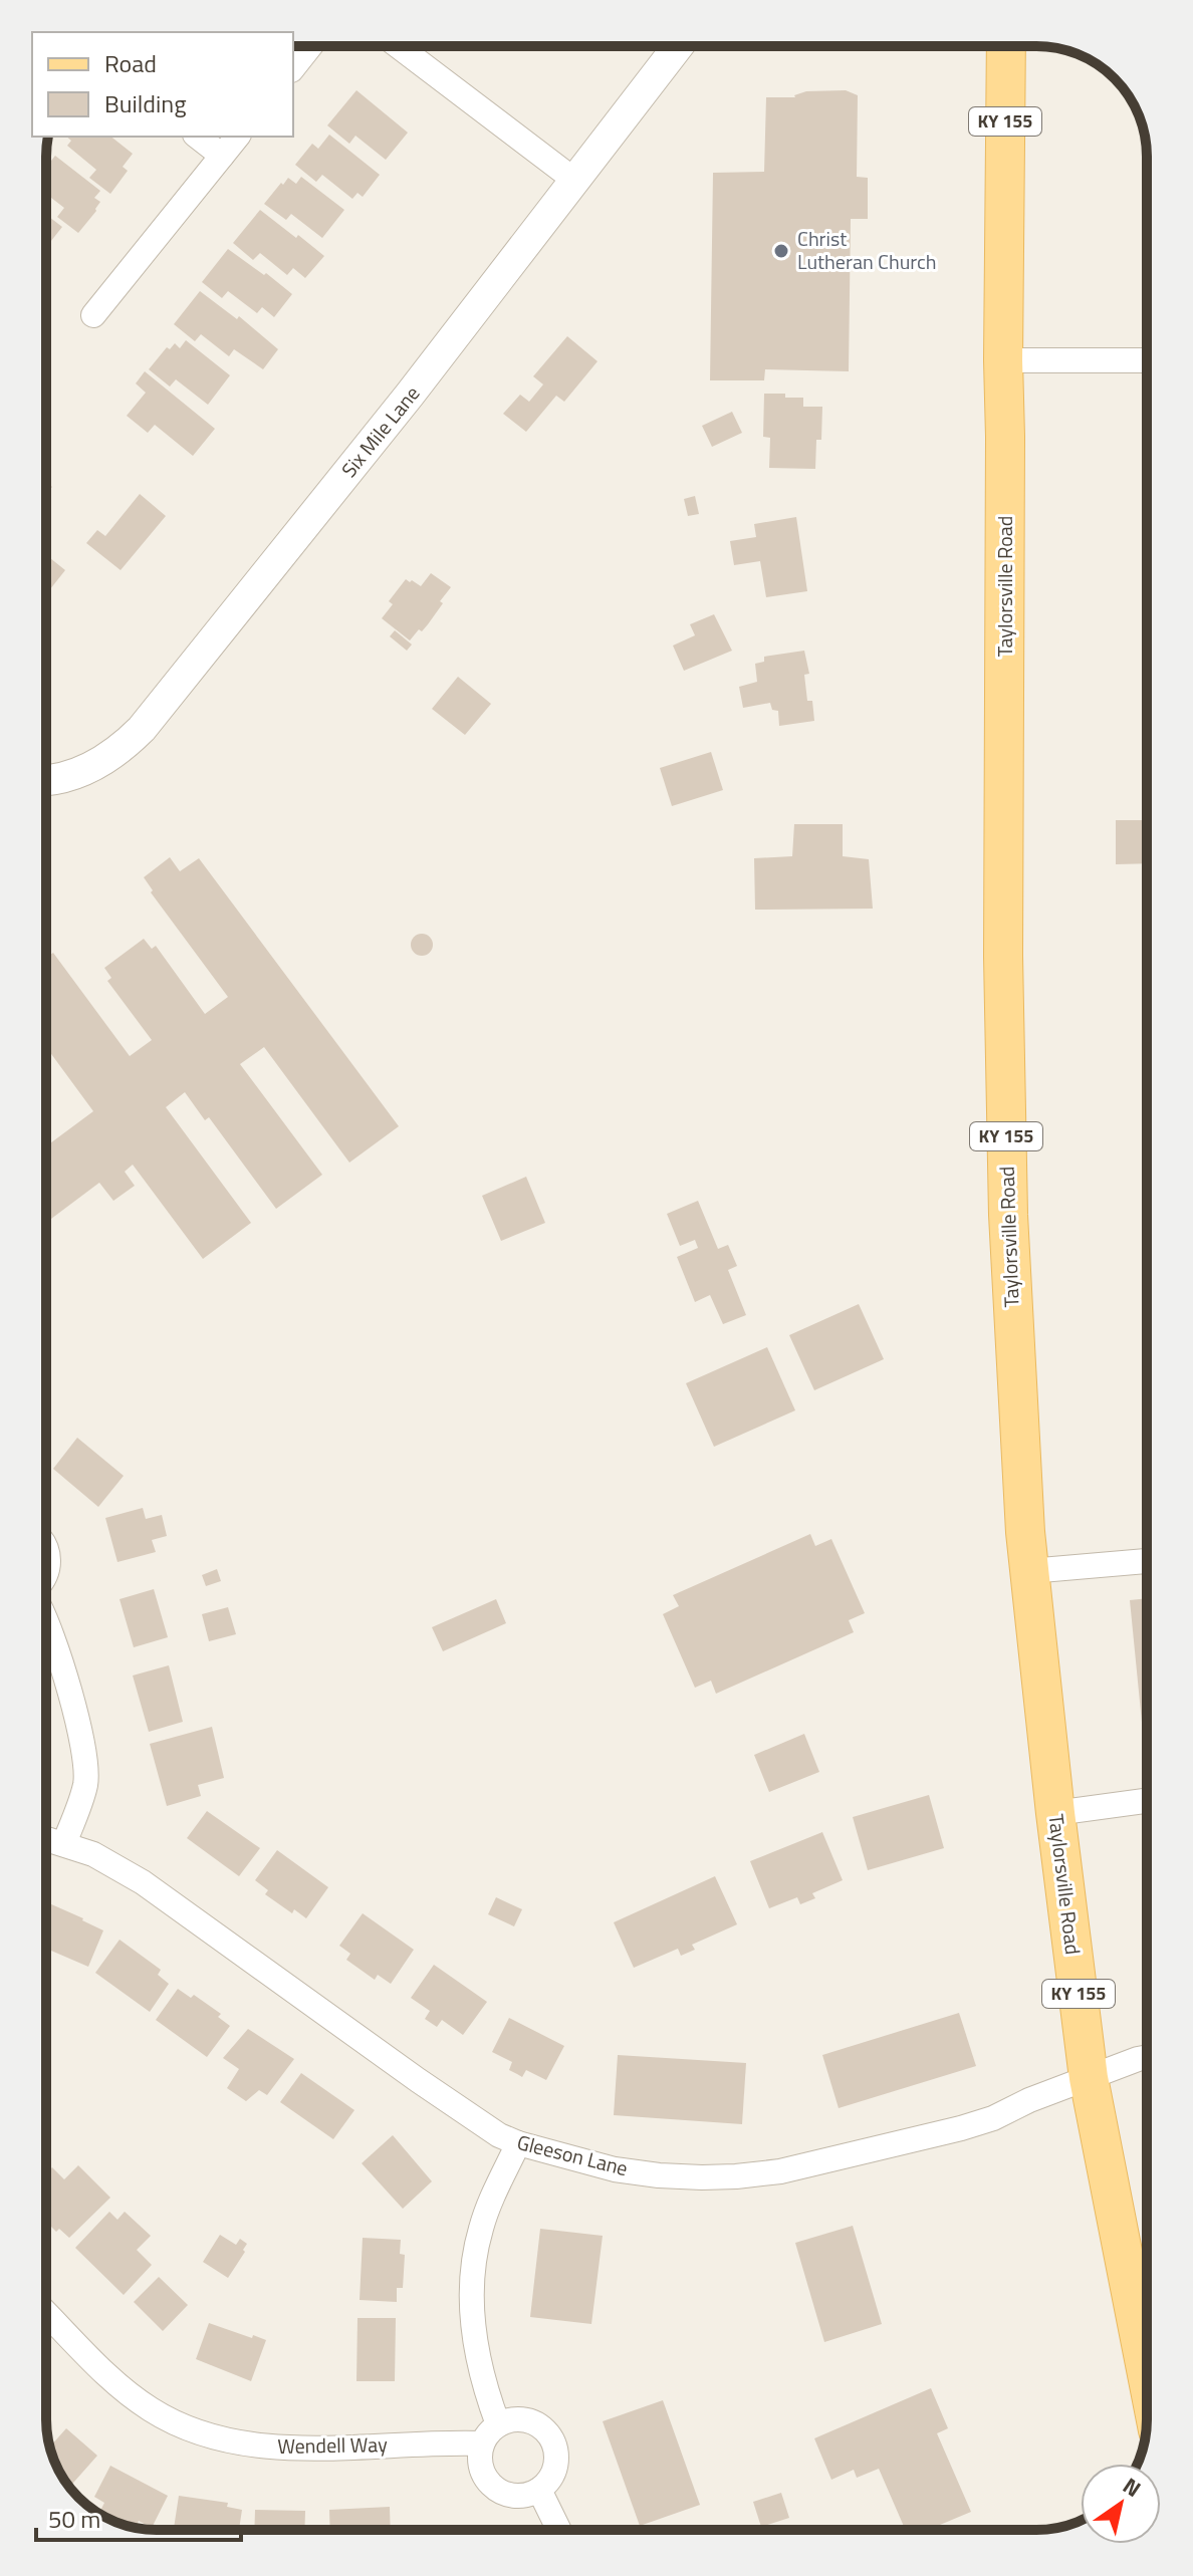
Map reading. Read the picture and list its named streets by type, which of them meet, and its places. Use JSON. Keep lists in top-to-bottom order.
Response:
{
  "streets": {
    "main road": ["KY 155", "Taylorsville Road"],
    "street": ["Six Mile Lane", "Gleeson Lane", "Wendell Way"]
  },
  "crossings": [
    ["Taylorsville Road", "Gleeson Lane"]
  ],
  "places": ["Christ Lutheran Church"],
  "legend": ["Road", "Building"],
  "scale_bar": "50 m",
  "north": "top right"
}
